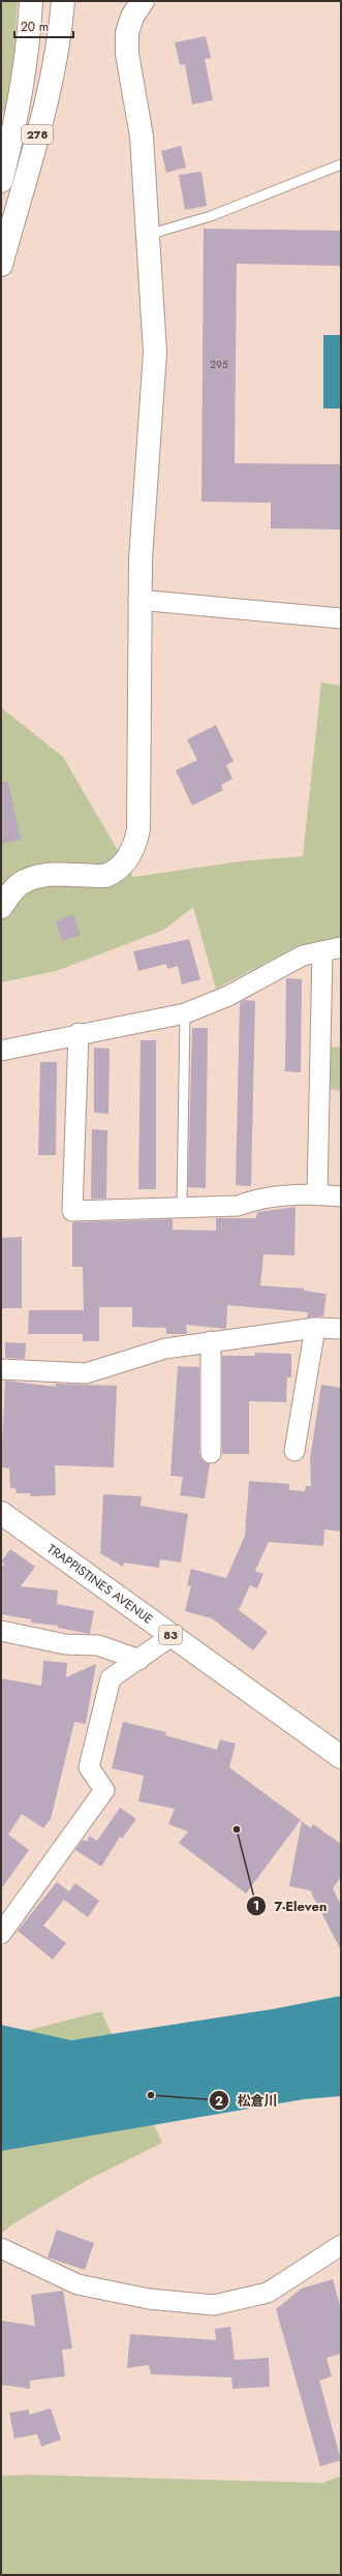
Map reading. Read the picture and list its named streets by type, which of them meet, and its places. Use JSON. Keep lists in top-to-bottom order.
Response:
{
  "streets": {
    "main road": ["278", "TRAPPISTINES AVENUE", "83"]
  },
  "places": ["7-Eleven", "松倉川"],
  "house_numbers": ["295"],
  "scale_bar": "20 m"
}
